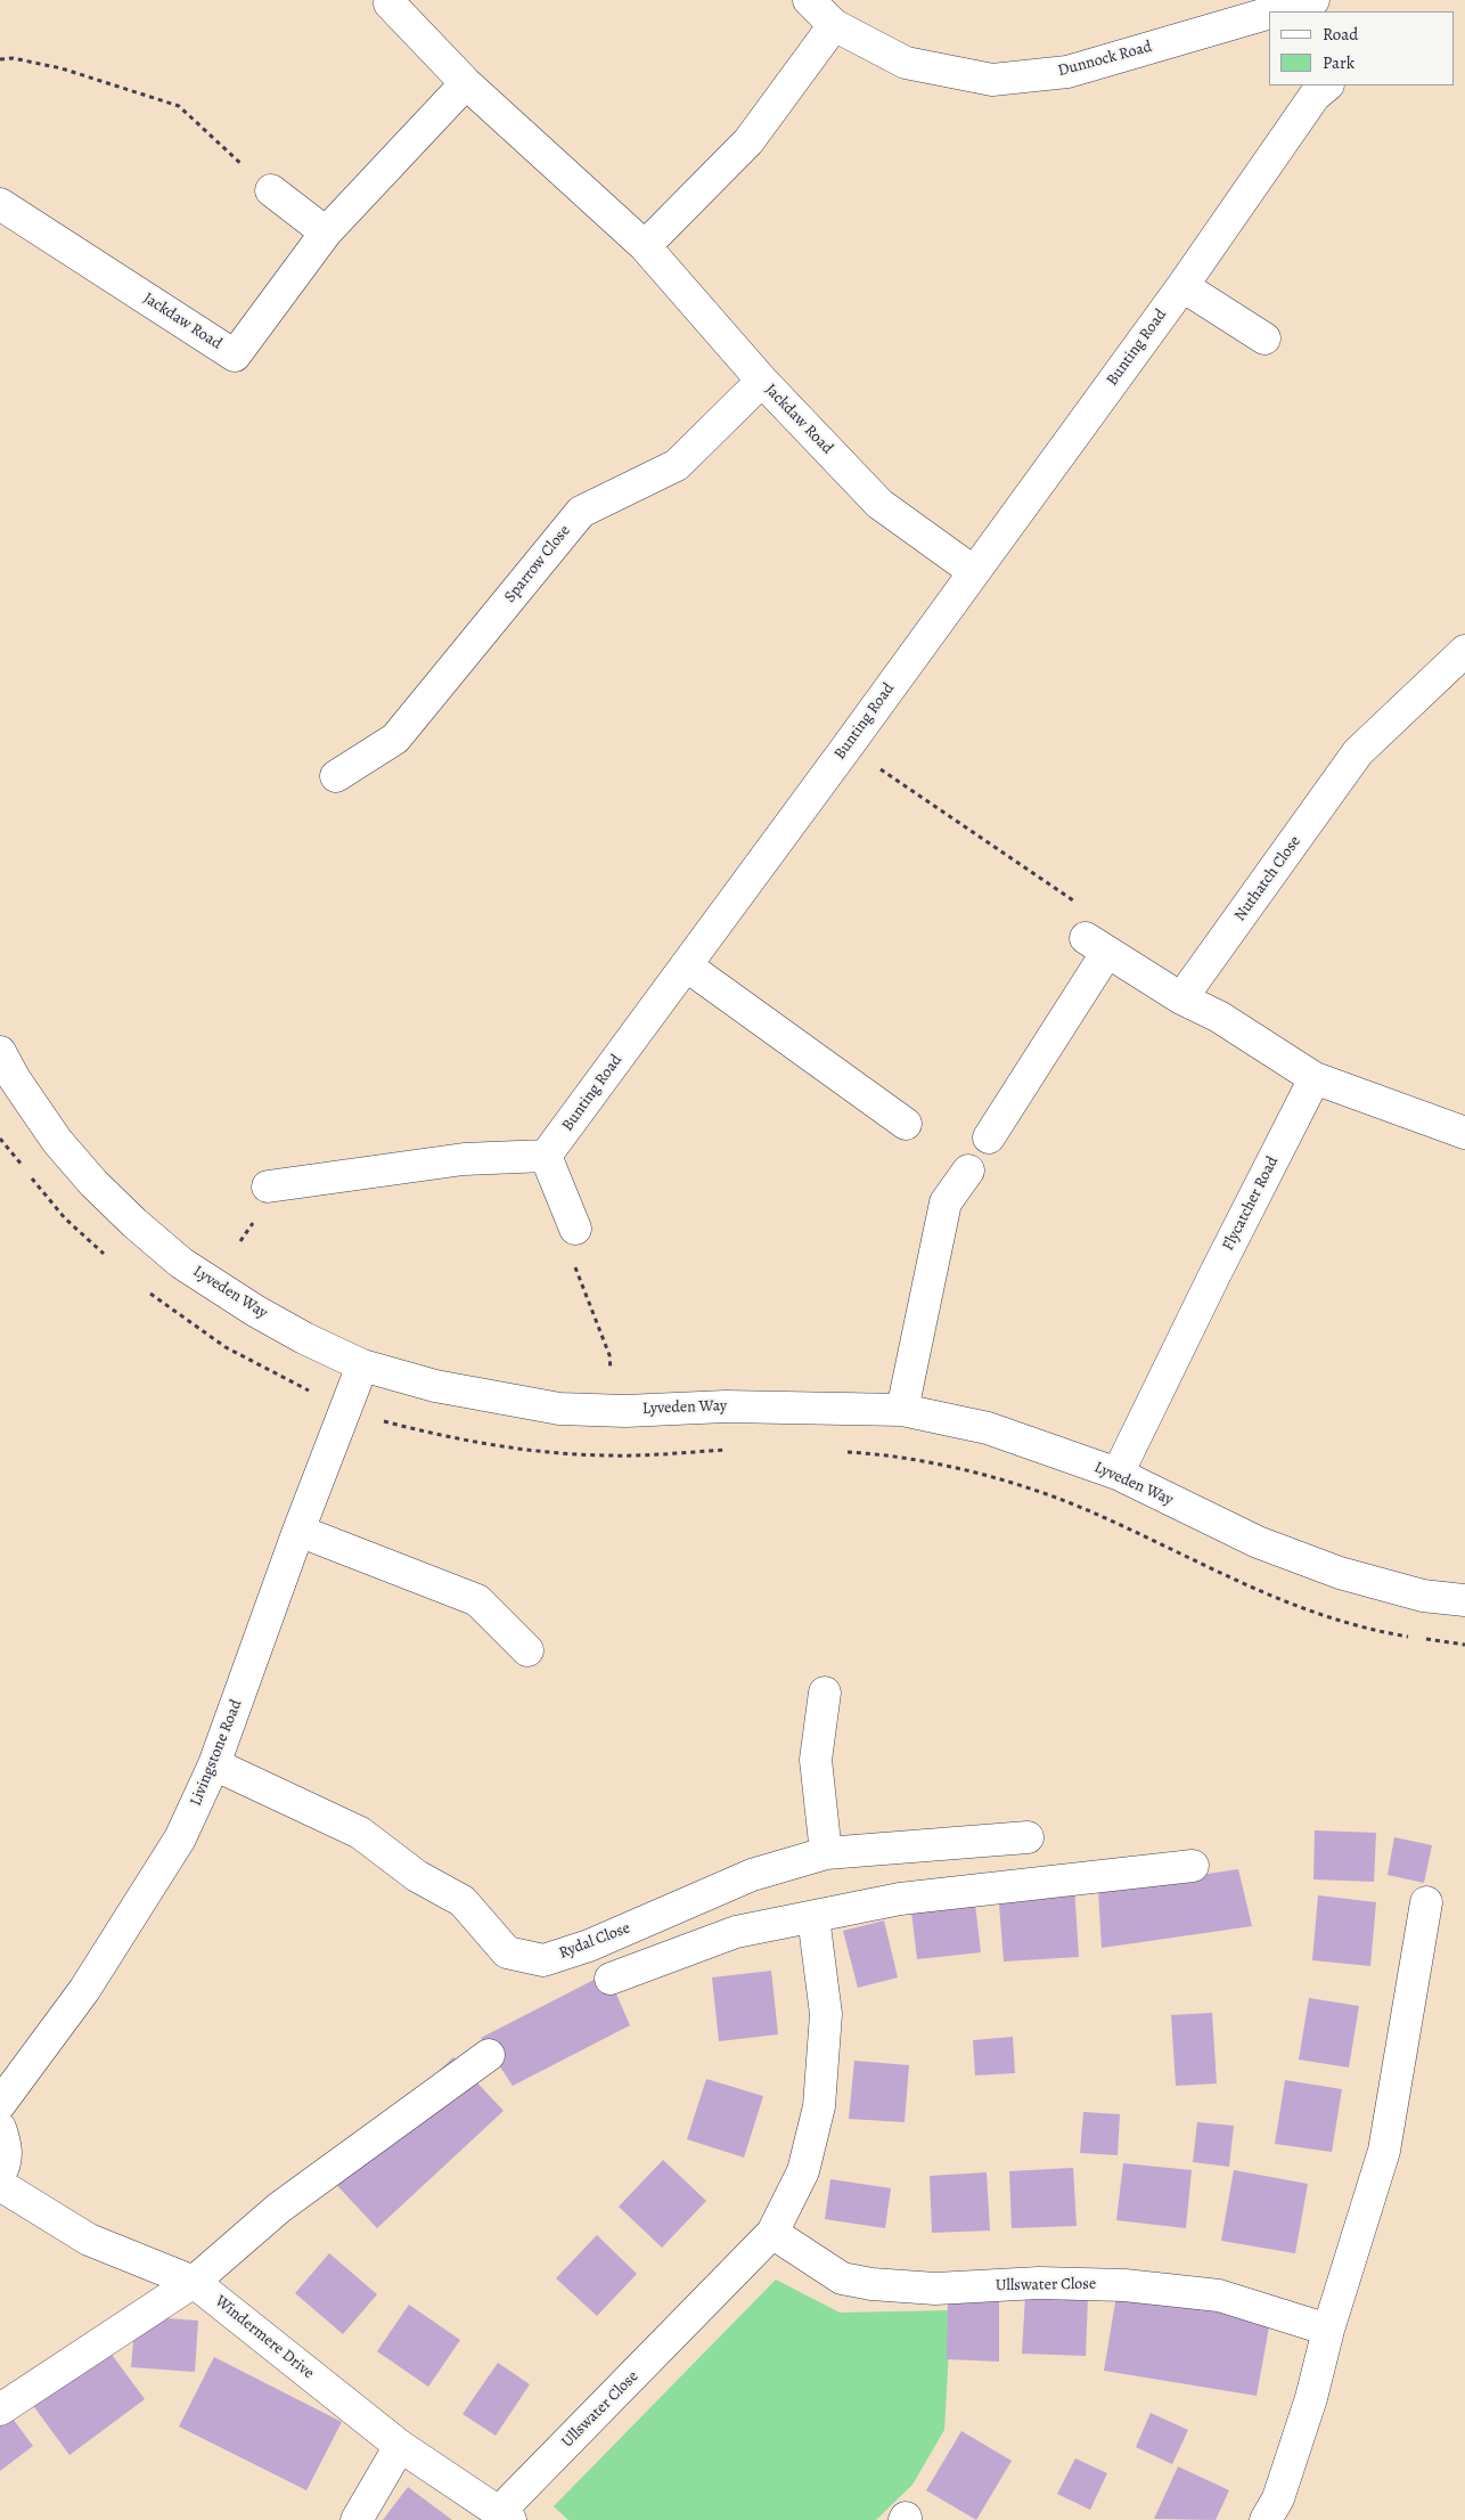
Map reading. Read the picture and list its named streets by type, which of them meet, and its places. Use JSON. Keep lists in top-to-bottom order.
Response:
{
  "streets": {
    "street": [
      "Dunnock Road",
      "Jackdaw Road",
      "Bunting Road",
      "Sparrow Close",
      "Nuthatch Close",
      "Flycatcher Road",
      "Lyveden Way",
      "Livingstone Road",
      "Rydal Close",
      "Ullswater Close",
      "Windermere Drive"
    ]
  },
  "crossings": [
    ["Jackdaw Road", "Bunting Road"],
    ["Jackdaw Road", "Sparrow Close"],
    ["Flycatcher Road", "Lyveden Way"],
    ["Lyveden Way", "Livingstone Road"],
    ["Livingstone Road", "Rydal Close"],
    ["Ullswater Close", "Windermere Drive"]
  ],
  "legend": ["Road", "Park"]
}
